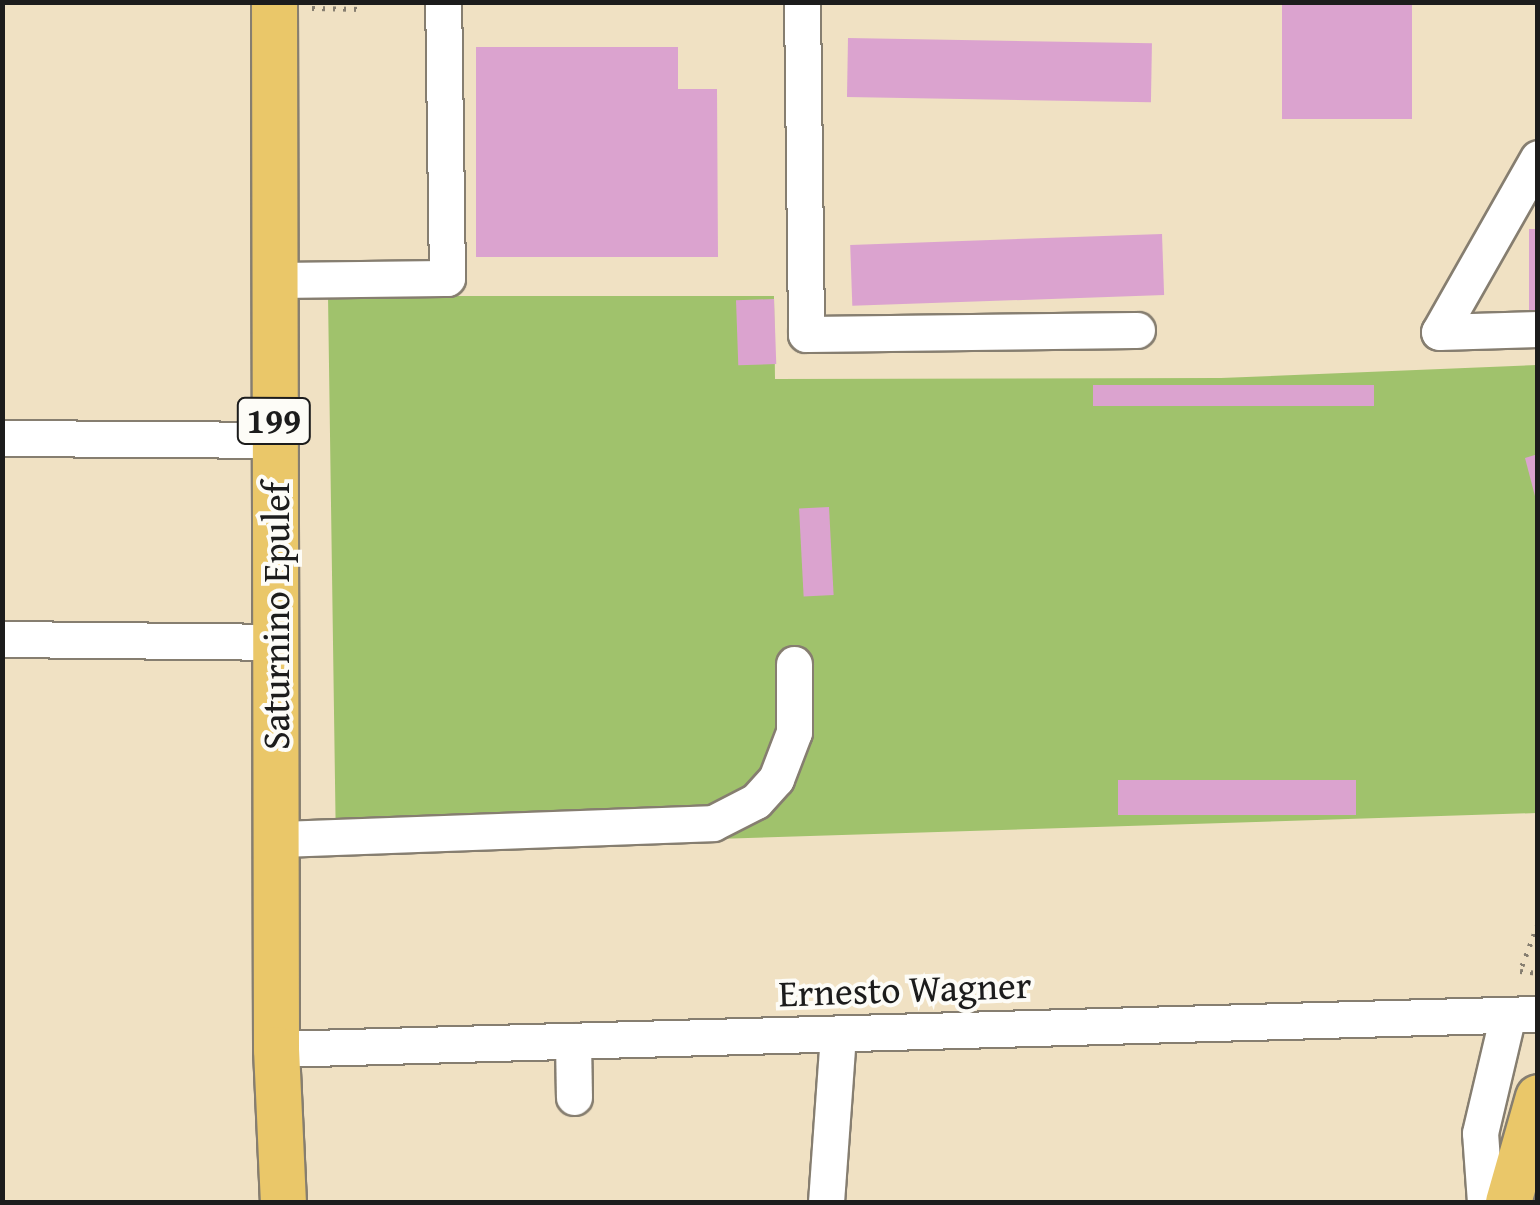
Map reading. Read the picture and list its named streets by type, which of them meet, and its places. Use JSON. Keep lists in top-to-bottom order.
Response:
{
  "streets": {
    "main road": ["199", "Saturnino Epulef"],
    "street": ["Ernesto Wagner"]
  },
  "crossings": [
    ["Saturnino Epulef", "Ernesto Wagner"]
  ]
}
